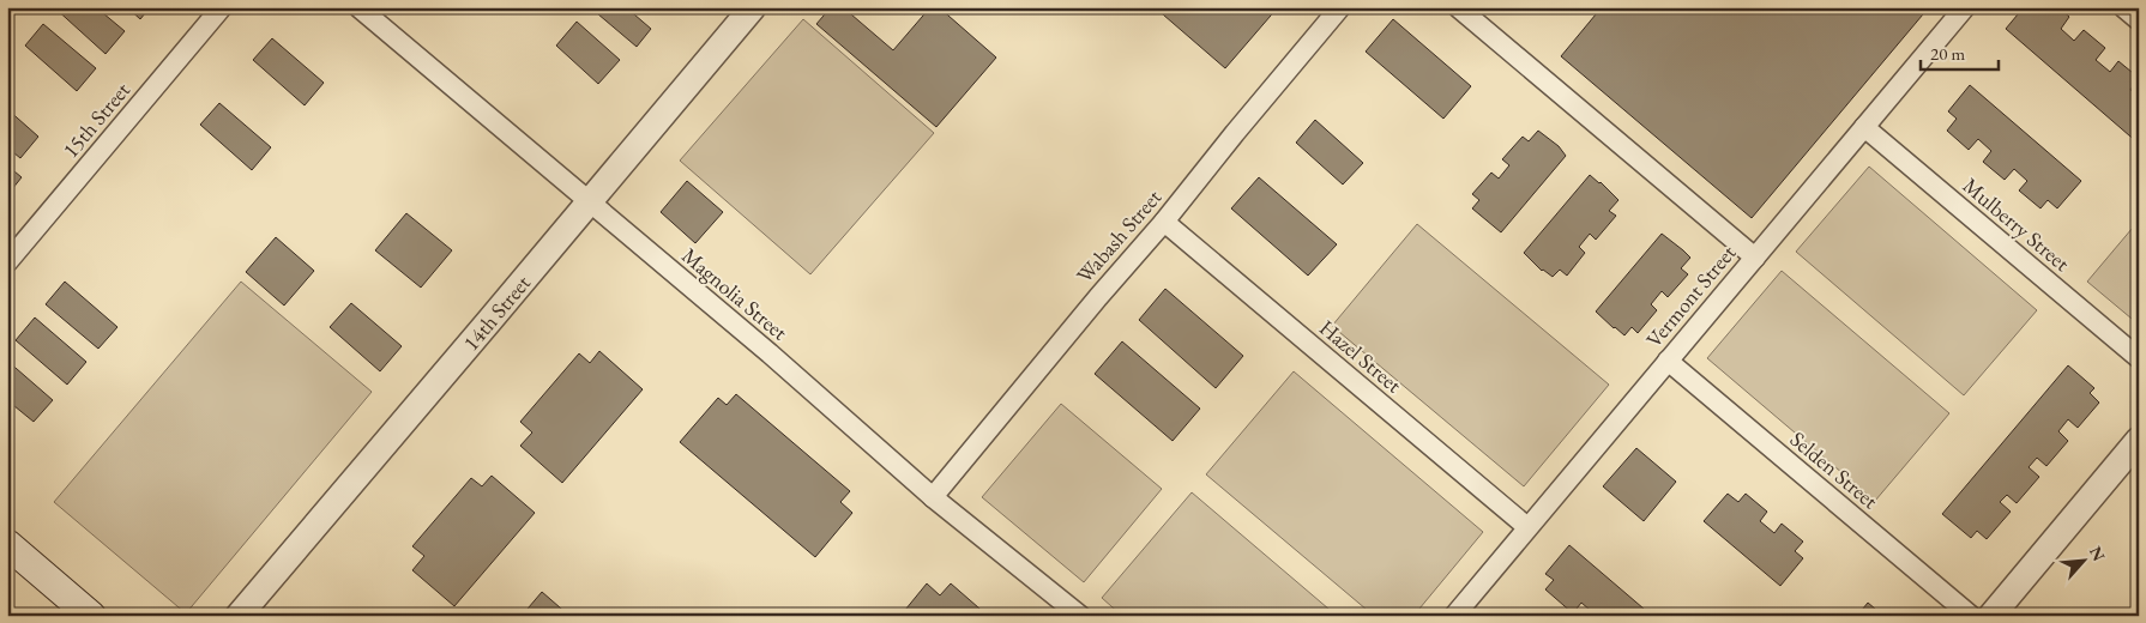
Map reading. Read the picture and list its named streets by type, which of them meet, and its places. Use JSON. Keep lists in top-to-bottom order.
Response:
{
  "streets": {
    "street": [
      "15th Street",
      "Mulberry Street",
      "Wabash Street",
      "Magnolia Street",
      "Vermont Street",
      "14th Street",
      "Hazel Street",
      "Selden Street"
    ]
  },
  "crossings": [
    ["Mulberry Street", "Vermont Street"],
    ["Wabash Street", "Magnolia Street"],
    ["Wabash Street", "Hazel Street"],
    ["Magnolia Street", "14th Street"],
    ["Vermont Street", "Hazel Street"],
    ["Vermont Street", "Selden Street"]
  ],
  "scale_bar": "20 m",
  "north": "top right"
}
